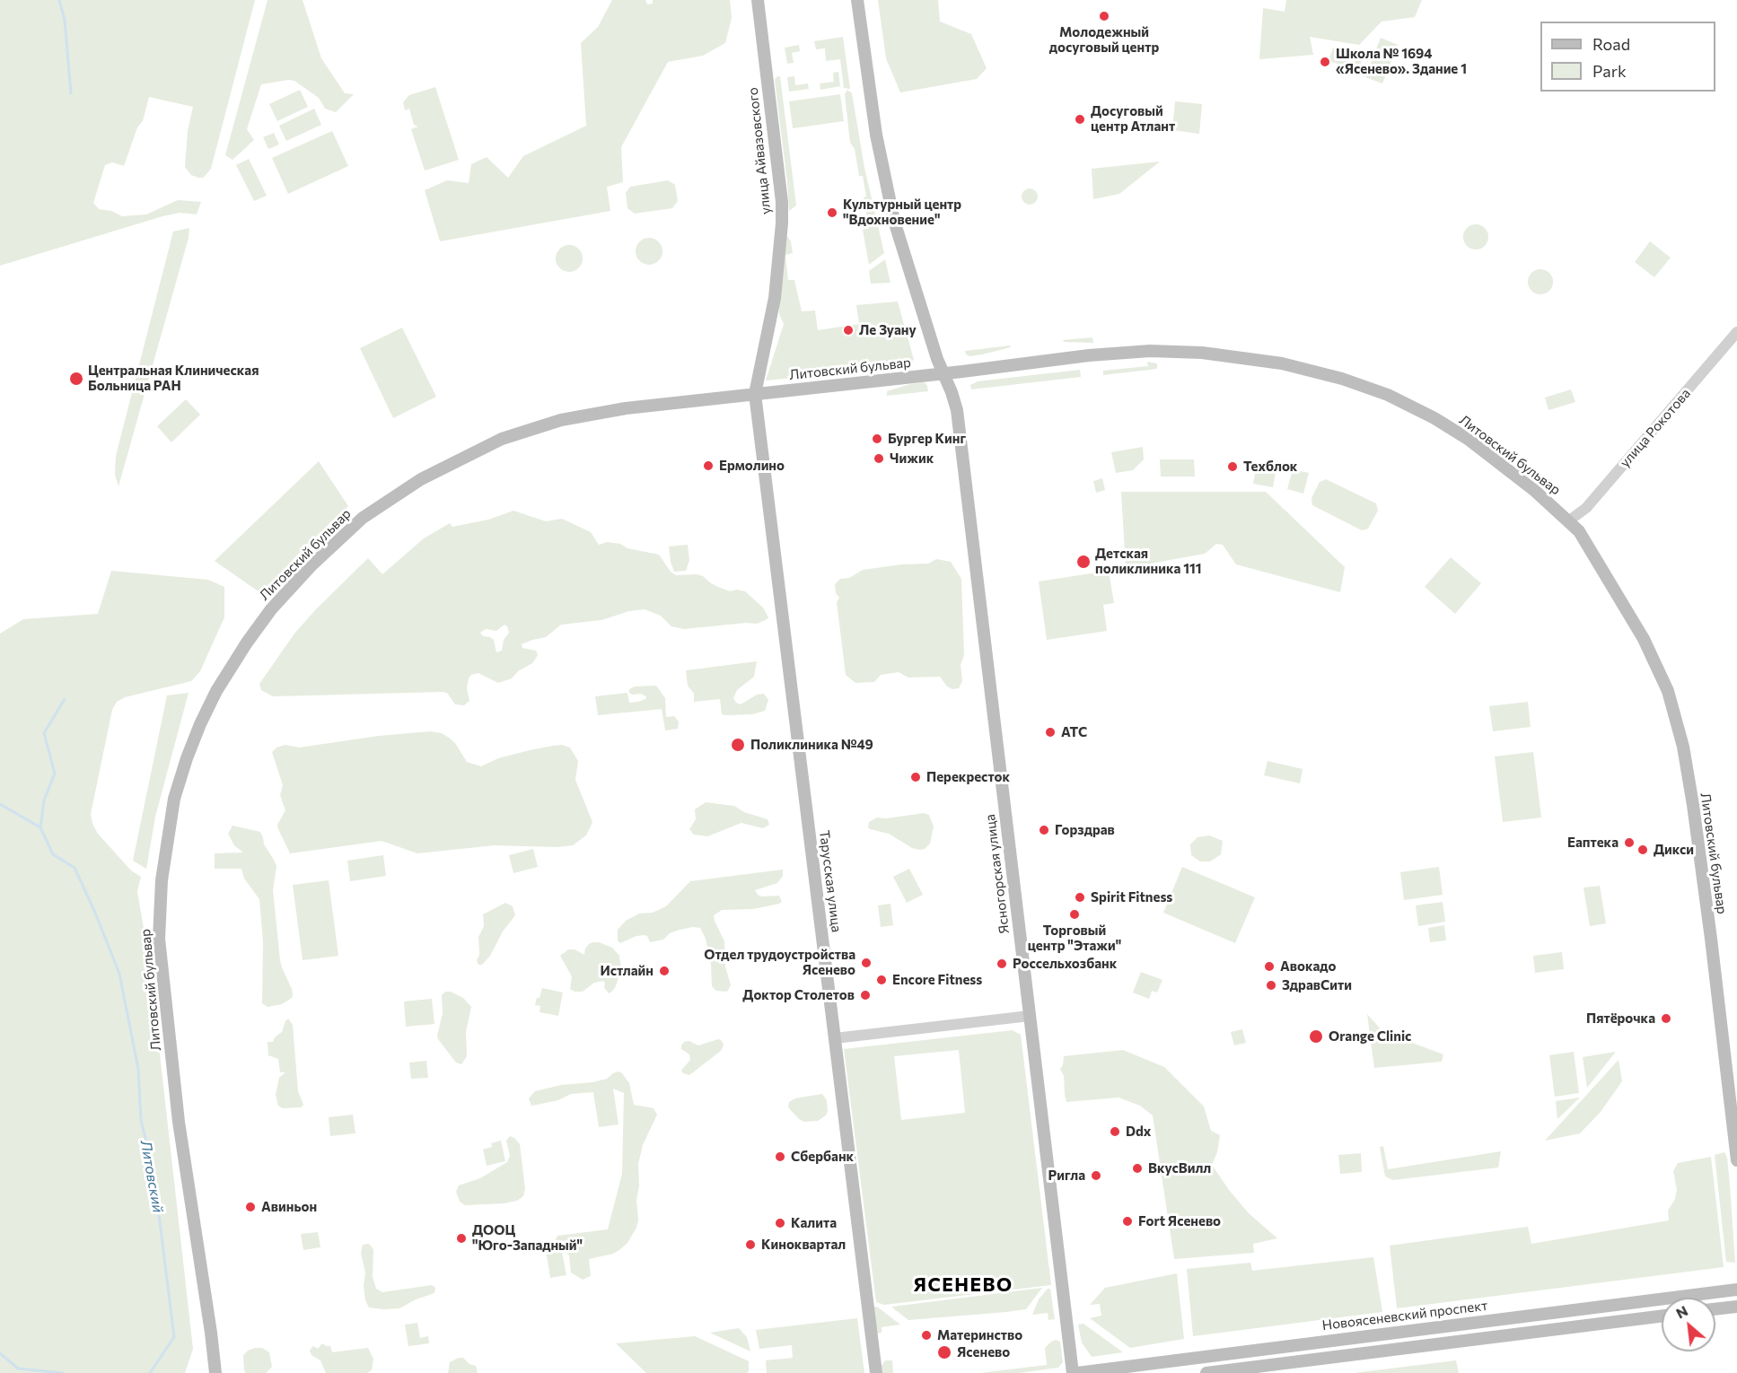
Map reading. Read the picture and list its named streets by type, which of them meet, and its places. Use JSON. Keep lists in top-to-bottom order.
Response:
{
  "streets": {
    "main road": [
      "улица Айвазовского",
      "Литовский бульвар",
      "Ясногорская улица",
      "Тарусская улица",
      "Новоясеневский проспект"
    ],
    "street": ["улица Рокотова"]
  },
  "crossings": [
    ["улица Айвазовского", "Литовский бульвар"],
    ["улица Айвазовского", "Тарусская улица"],
    ["Литовский бульвар", "улица Рокотова"],
    ["Литовский бульвар", "Ясногорская улица"],
    ["Литовский бульвар", "Тарусская улица"]
  ],
  "districts": ["ЯСЕНЕВО"],
  "water": ["Литовский"],
  "places": [
    "Молодежный досуговый центр",
    "Школа № 1694 «Ясенево». Здание 1",
    "Досуговый центр Атлант",
    "Культурный центр \"Вдохновение\"",
    "Ле Зуану",
    "Центральная Клиническая Больница РАН",
    "Бургер Кинг",
    "Чижик",
    "Ермолино",
    "Техблок",
    "Детская поликлиника 111",
    "АТС",
    "Поликлиника №49",
    "Перекресток",
    "Горздрав",
    "Еаптека",
    "Дикси",
    "Spirit Fitness",
    "Торговый центр \"Этажи\"",
    "Отдел трудоустройства Ясенево",
    "Россельхозбанк",
    "Авокадо",
    "Истлайн",
    "Encore Fitness",
    "ЗдравСити",
    "Доктор Столетов",
    "Пятёрочка",
    "Orange Clinic",
    "Ddx",
    "Сбербанк",
    "ВкусВилл",
    "Ригла",
    "Авиньон",
    "Fort Ясенево",
    "Калита",
    "ДООЦ \"Юго-Западный\"",
    "Киноквартал",
    "Материнство",
    "Ясенево"
  ],
  "legend": ["Road", "Park"],
  "north": "top left"
}
